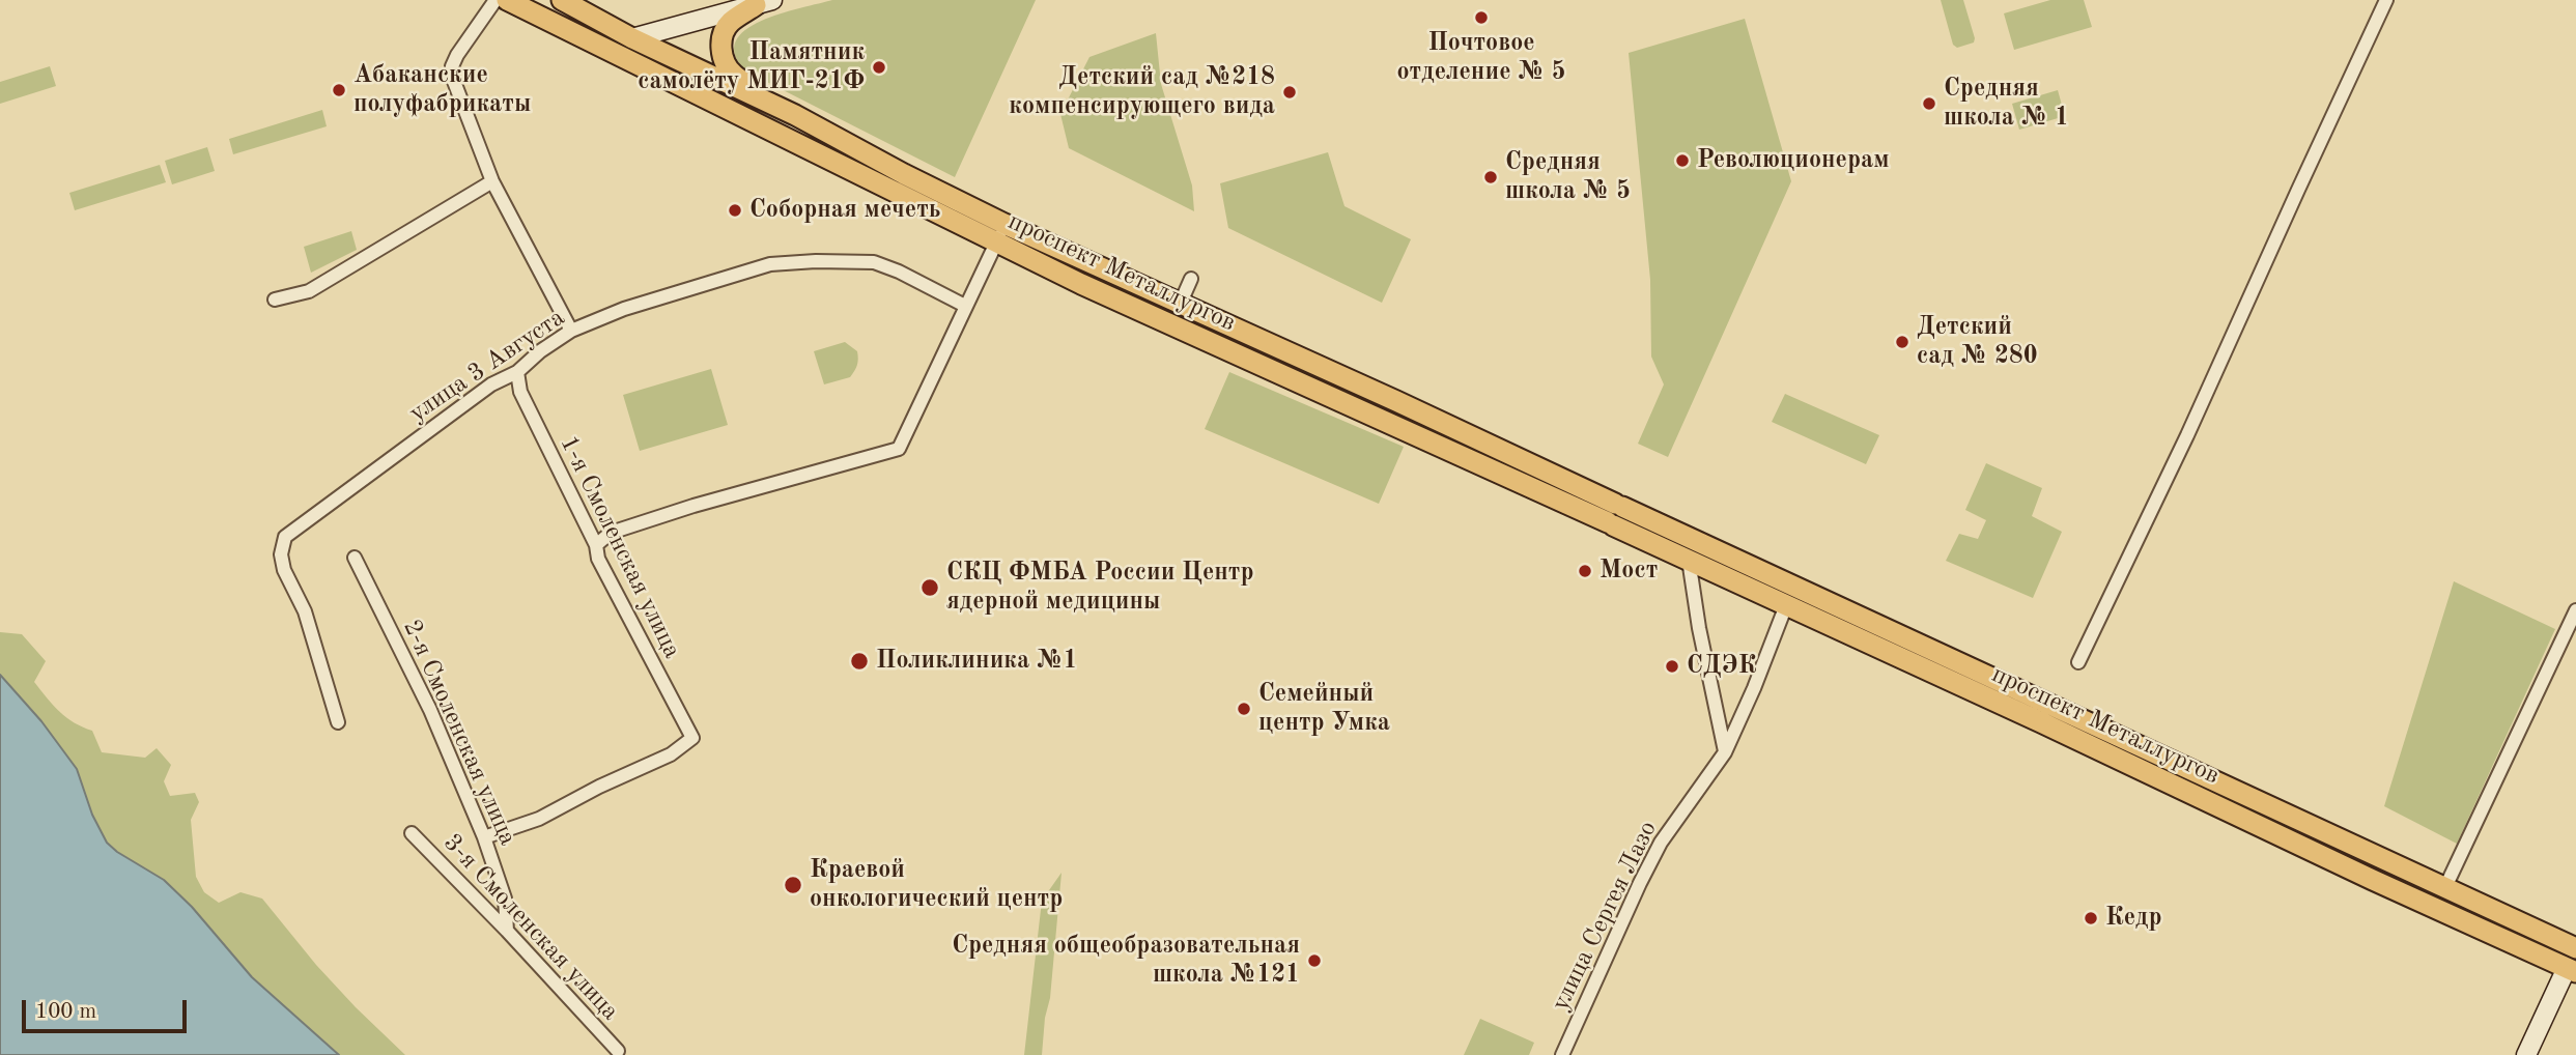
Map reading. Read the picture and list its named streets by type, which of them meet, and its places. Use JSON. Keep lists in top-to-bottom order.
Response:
{
  "streets": {
    "main road": ["проспект Металлургов"],
    "street": [
      "улица 3 Августа",
      "1-я Смоленская улица",
      "2-я Смоленская улица",
      "улица Сергея Лазо",
      "3-я Смоленская улица"
    ]
  },
  "crossings": [
    ["проспект Металлургов", "улица Сергея Лазо"],
    ["улица 3 Августа", "1-я Смоленская улица"],
    ["1-я Смоленская улица", "2-я Смоленская улица"],
    ["2-я Смоленская улица", "3-я Смоленская улица"]
  ],
  "places": [
    "Почтовое отделение № 5",
    "Памятник самолёту МИГ-21Ф",
    "Абаканские полуфабрикаты",
    "Детский сад №218 компенсирующего вида",
    "Средняя школа № 1",
    "Революционерам",
    "Средняя школа № 5",
    "Соборная мечеть",
    "Детский сад № 280",
    "Мост",
    "СКЦ ФМБА России Центр ядерной медицины",
    "Поликлиника №1",
    "СДЭК",
    "Семейный центр Умка",
    "Краевой онкологический центр",
    "Кедр",
    "Средняя общеобразовательная школа №121"
  ],
  "scale_bar": "100 m"
}
